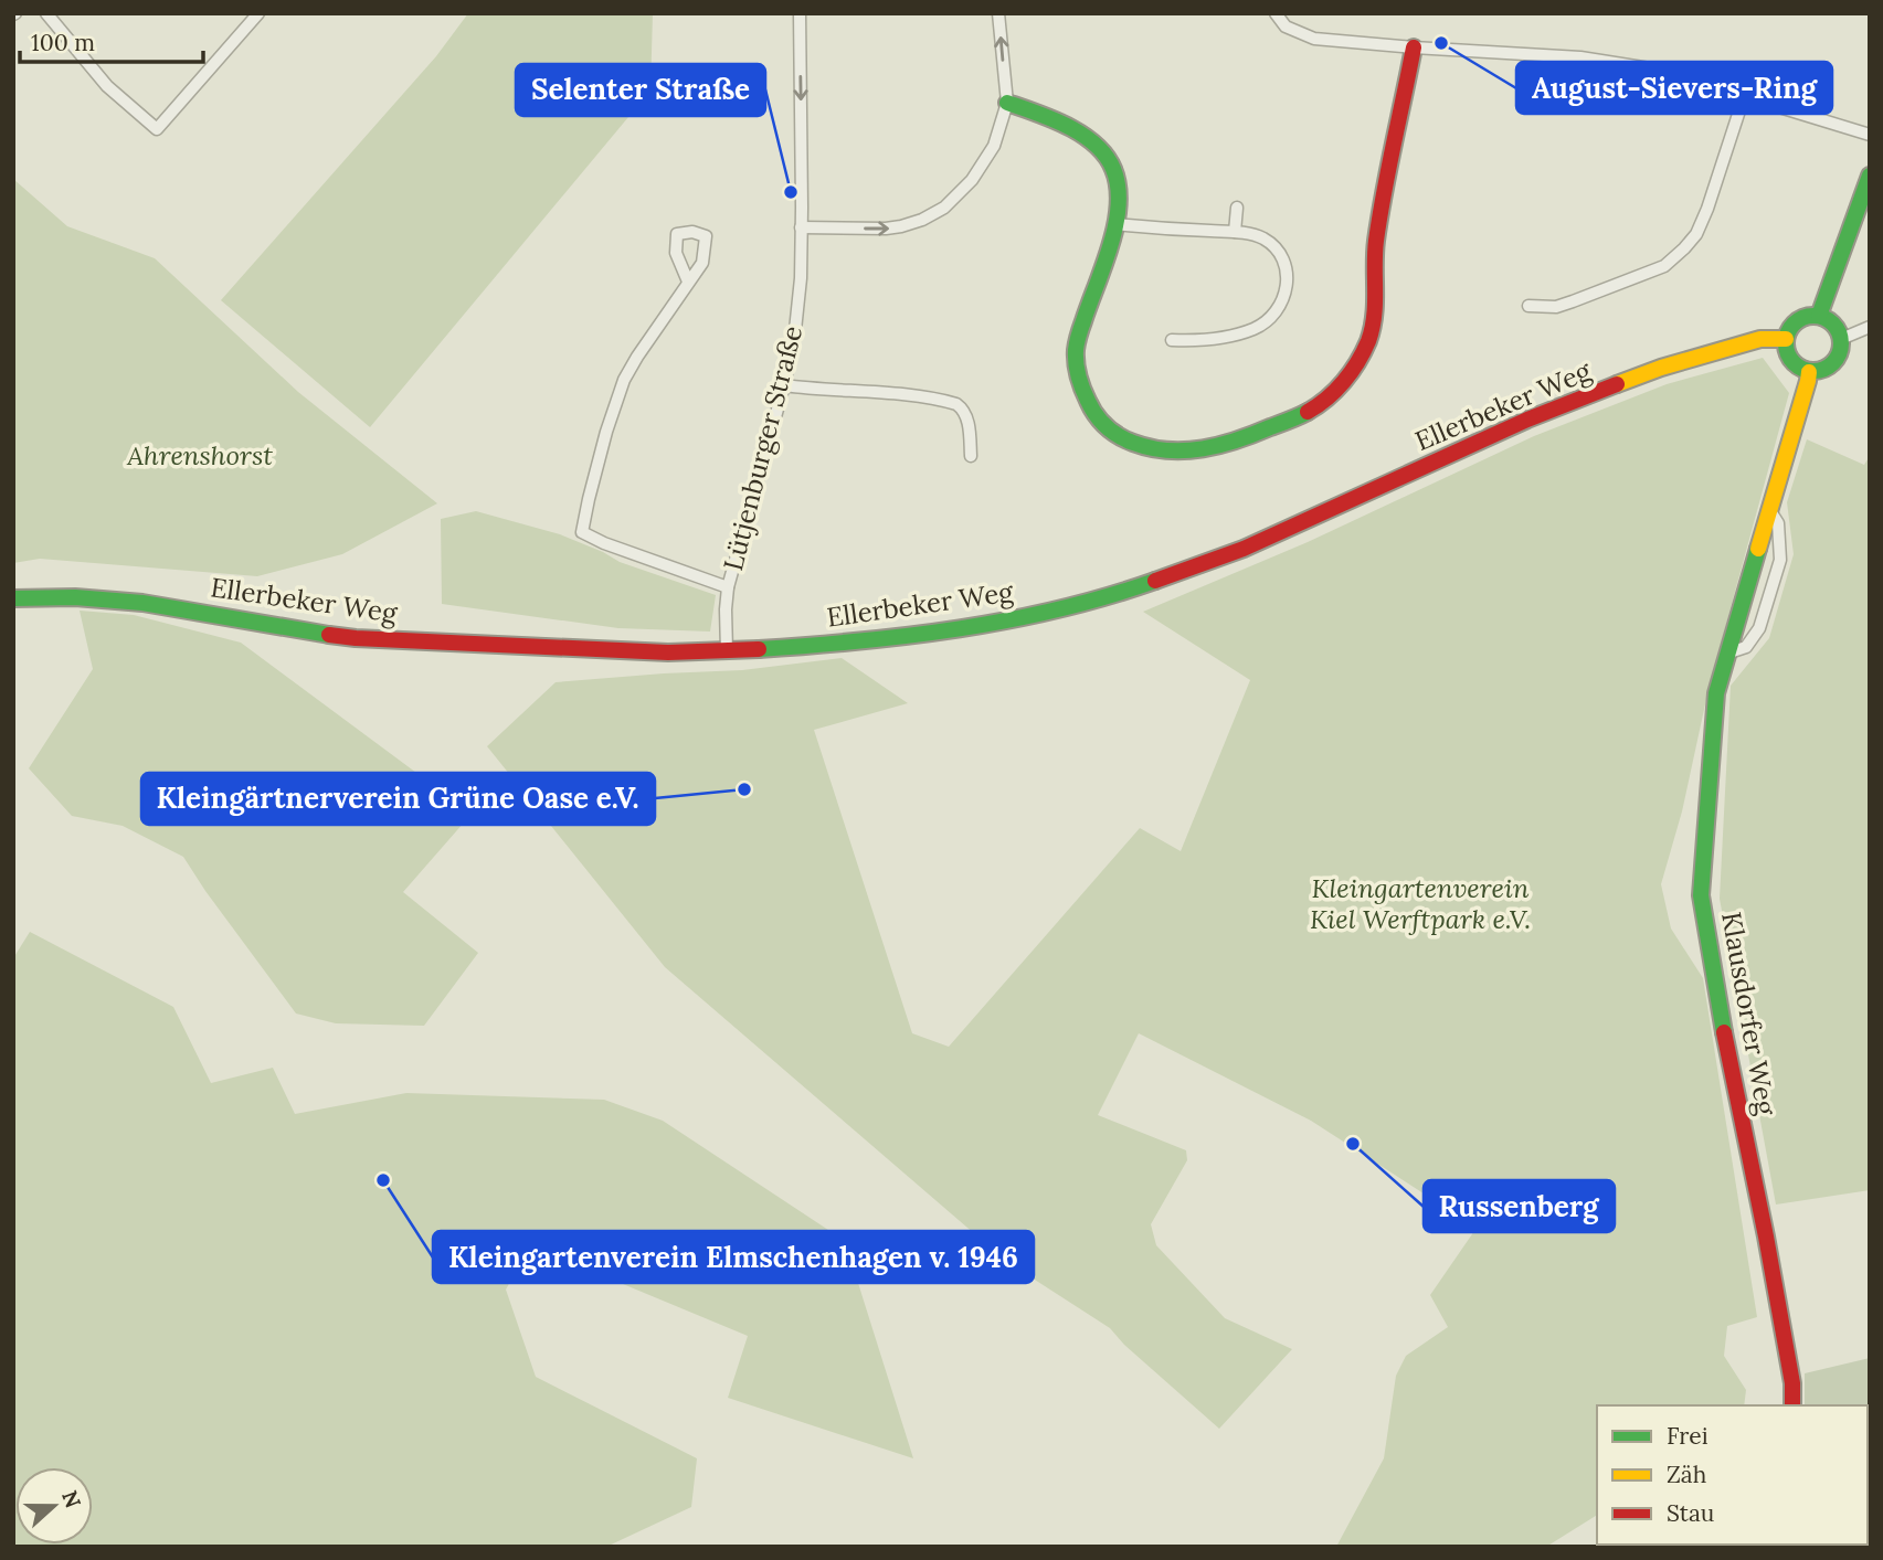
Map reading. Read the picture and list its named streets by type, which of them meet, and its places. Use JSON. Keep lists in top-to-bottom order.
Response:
{
  "streets": {
    "street": ["Ellerbeker Weg", "Lütjenburger Straße", "Klausdorfer Weg"]
  },
  "crossings": [
    ["Ellerbeker Weg", "Lütjenburger Straße"],
    ["Ellerbeker Weg", "Klausdorfer Weg"]
  ],
  "parks": ["Ahrenshorst", "Kleingartenverein Kiel Werftpark e.V."],
  "places": [
    "August-Sievers-Ring",
    "Selenter Straße",
    "Kleingärtnerverein Grüne Oase e.V.",
    "Russenberg",
    "Kleingartenverein Elmschenhagen v. 1946"
  ],
  "legend": ["Frei", "Zäh", "Stau"],
  "scale_bar": "100 m",
  "north": "right"
}
